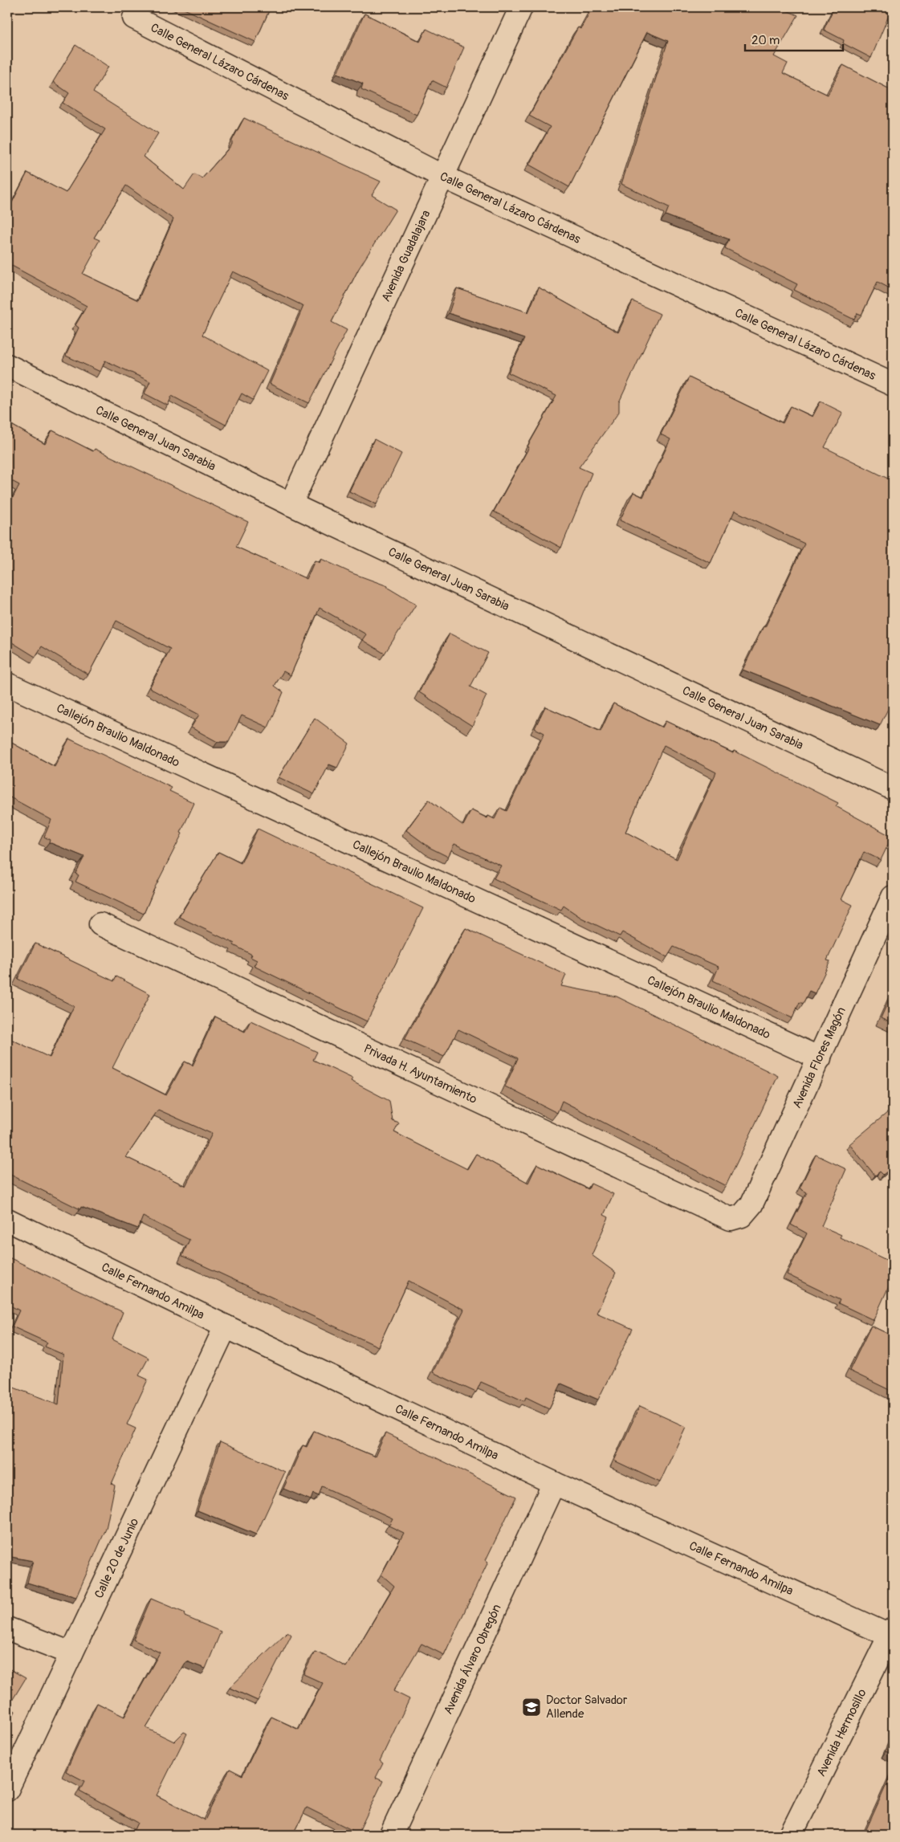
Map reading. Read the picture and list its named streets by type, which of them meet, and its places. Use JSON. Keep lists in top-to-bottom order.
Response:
{
  "streets": {
    "street": [
      "Calle General Lázaro Cárdenas",
      "Avenida Guadalajara",
      "Calle General Juan Sarabia",
      "Callejón Braulio Maldonado",
      "Avenida Flores Magón",
      "Privada H. Ayuntamiento",
      "Calle Fernando Amilpa",
      "Calle 20 de Junio",
      "Avenida Álvaro Obregón",
      "Avenida Hermosillo"
    ]
  },
  "crossings": [
    ["Calle General Lázaro Cárdenas", "Avenida Guadalajara"],
    ["Avenida Guadalajara", "Calle General Juan Sarabia"],
    ["Callejón Braulio Maldonado", "Avenida Flores Magón"],
    ["Avenida Flores Magón", "Privada H. Ayuntamiento"],
    ["Calle Fernando Amilpa", "Calle 20 de Junio"],
    ["Calle Fernando Amilpa", "Avenida Álvaro Obregón"],
    ["Calle Fernando Amilpa", "Avenida Hermosillo"]
  ],
  "places": {
    "school or university": ["Doctor Salvador Allende"]
  },
  "scale_bar": "20 m"
}
